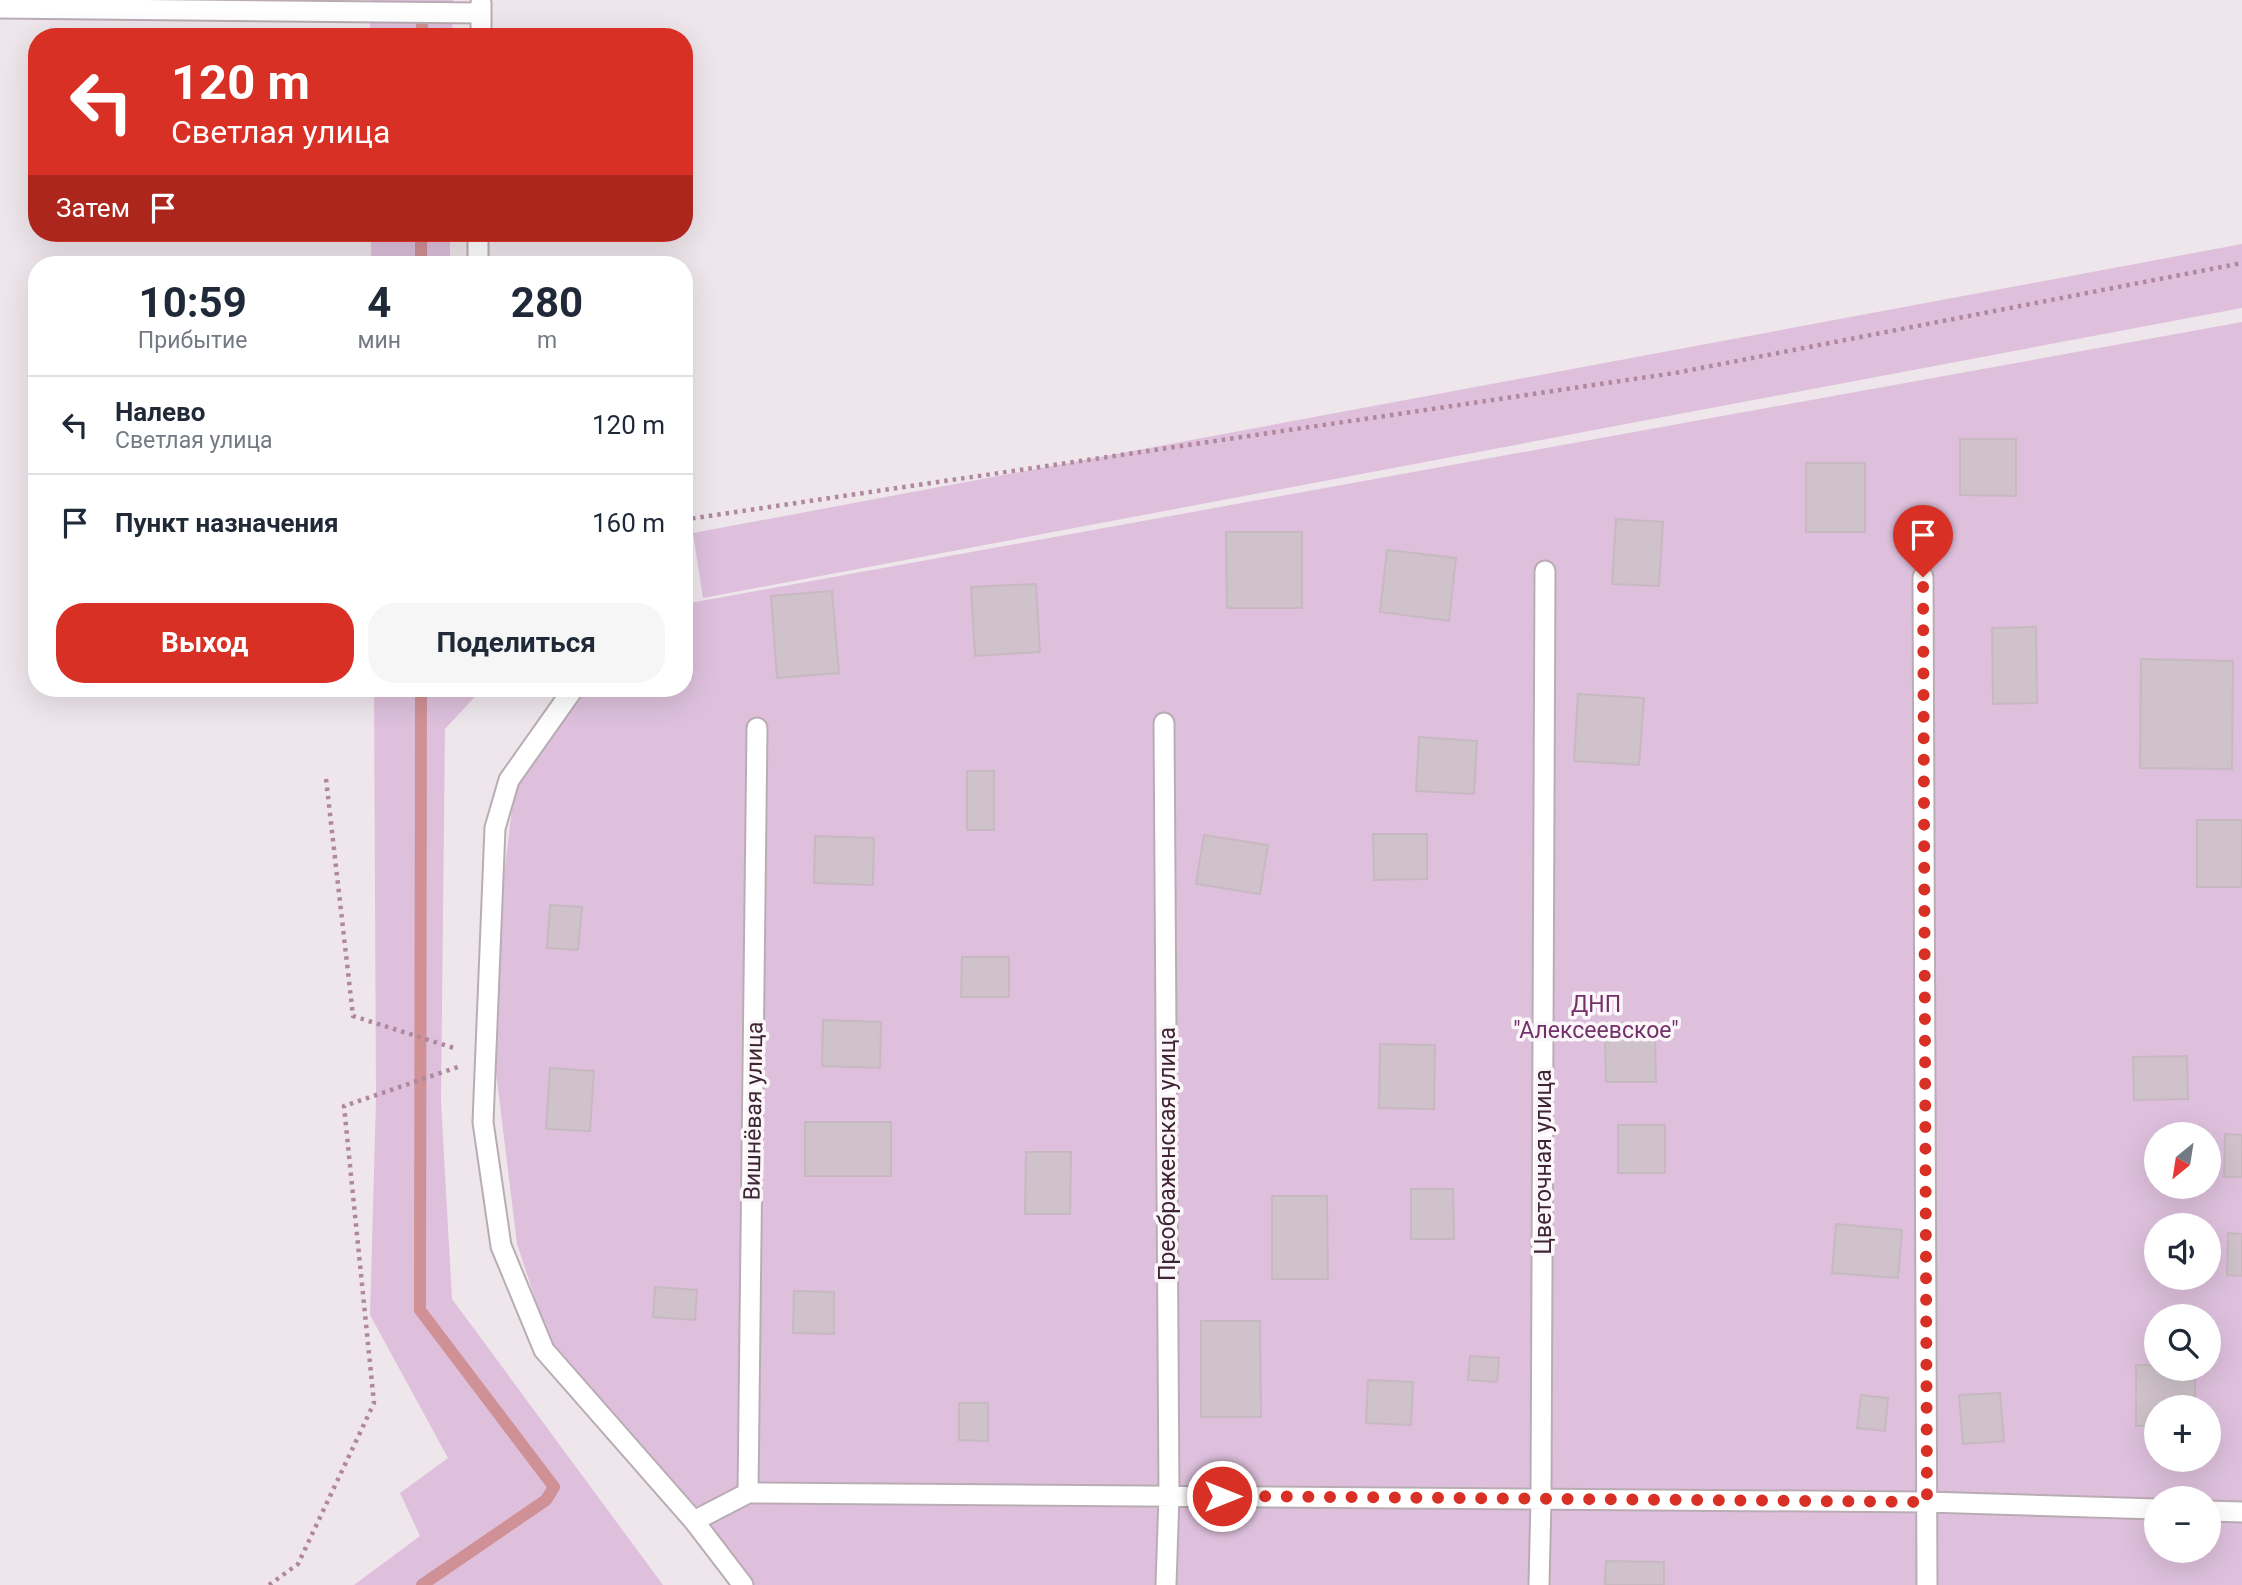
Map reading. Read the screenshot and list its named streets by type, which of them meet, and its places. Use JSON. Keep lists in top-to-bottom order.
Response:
{
  "streets": {
    "street": ["Вишнёвая улица", "Преображенская улица", "Цветочная улица"]
  },
  "parks": ["ДНП \"Алексеевское\""],
  "north": "bottom left",
  "page": {
    "turn": ["120 m", "Светлая улица"],
    "then": "Затем",
    "eta": [
      "10:59",
      "Прибытие",
      "4",
      "мин",
      "280",
      "m"
    ],
    "list": [
      {
        "name": "Налево",
        "note": "Светлая улица",
        "value": "120 m"
      },
      {
        "name": "Пункт назначения",
        "value": "160 m"
      }
    ],
    "buttons": ["Выход", "Поделиться"],
    "map_buttons": ["+", "−"]
  }
}
